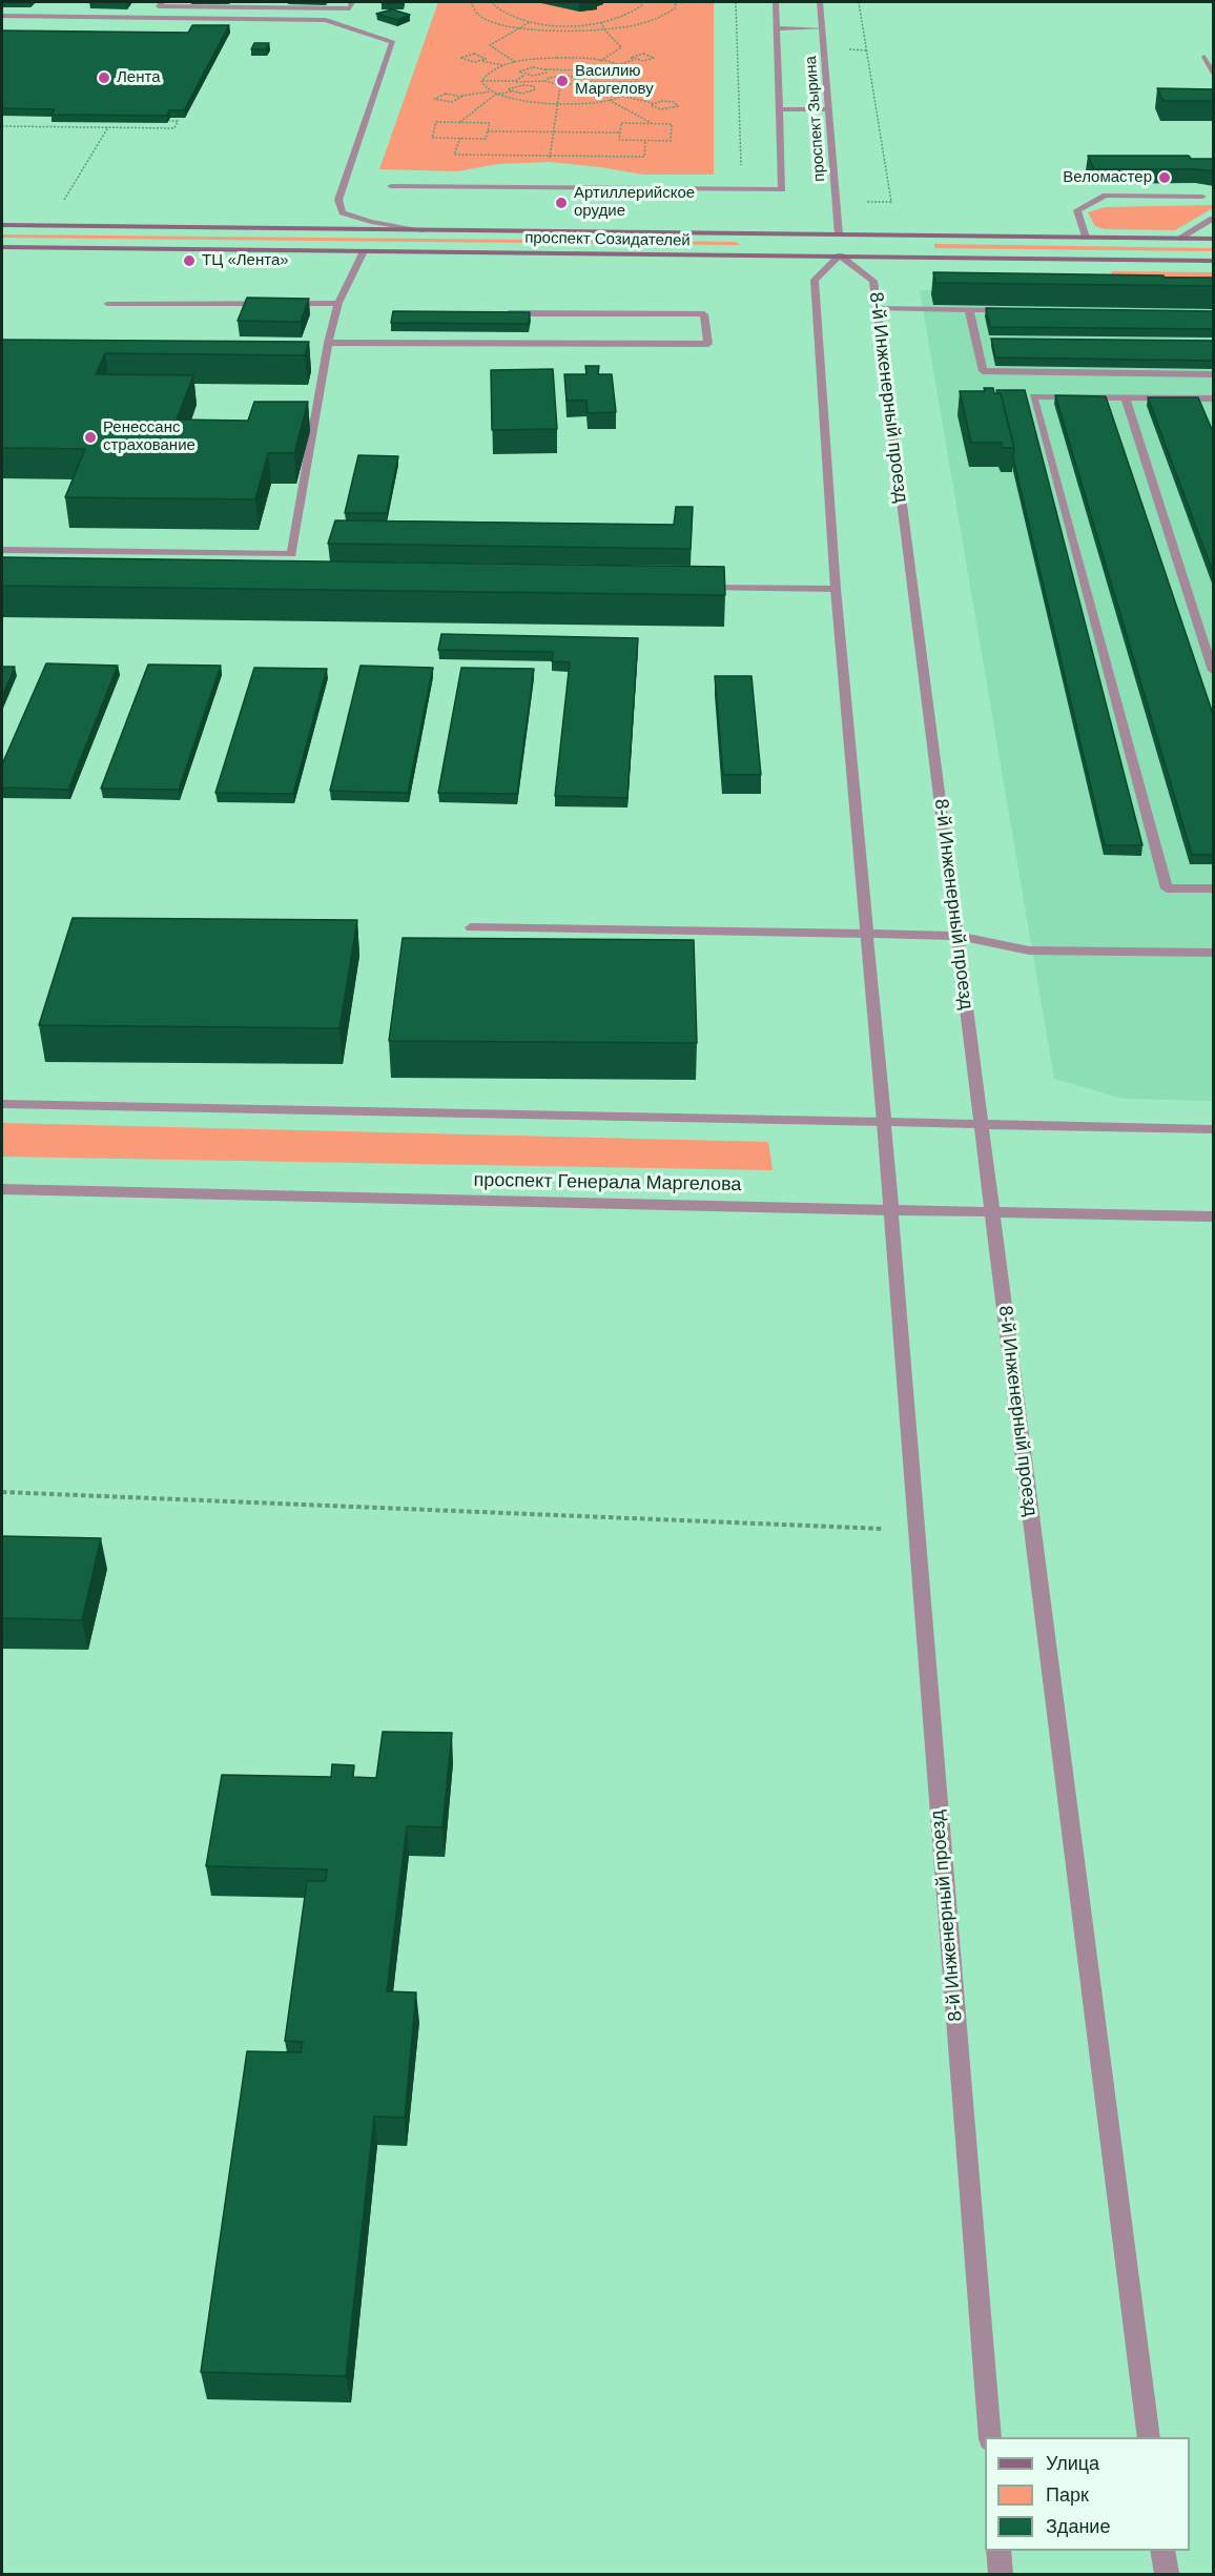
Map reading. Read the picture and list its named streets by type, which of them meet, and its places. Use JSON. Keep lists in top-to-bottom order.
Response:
{
  "streets": {
    "main road": ["проспект Созидателей"],
    "street": ["проспект Зырина", "8-й Инженерный проезд", "проспект Генерала Маргелова"]
  },
  "crossings": [
    ["проспект Зырина", "проспект Созидателей"],
    ["проспект Созидателей", "8-й Инженерный проезд"],
    ["8-й Инженерный проезд", "проспект Генерала Маргелова"]
  ],
  "places": [
    "Лента",
    "Василию Маргелову",
    "Веломастер",
    "Артиллерийское орудие",
    "ТЦ «Лента»",
    "Ренессанс страхование"
  ],
  "legend": ["Улица", "Парк", "Здание"]
}
